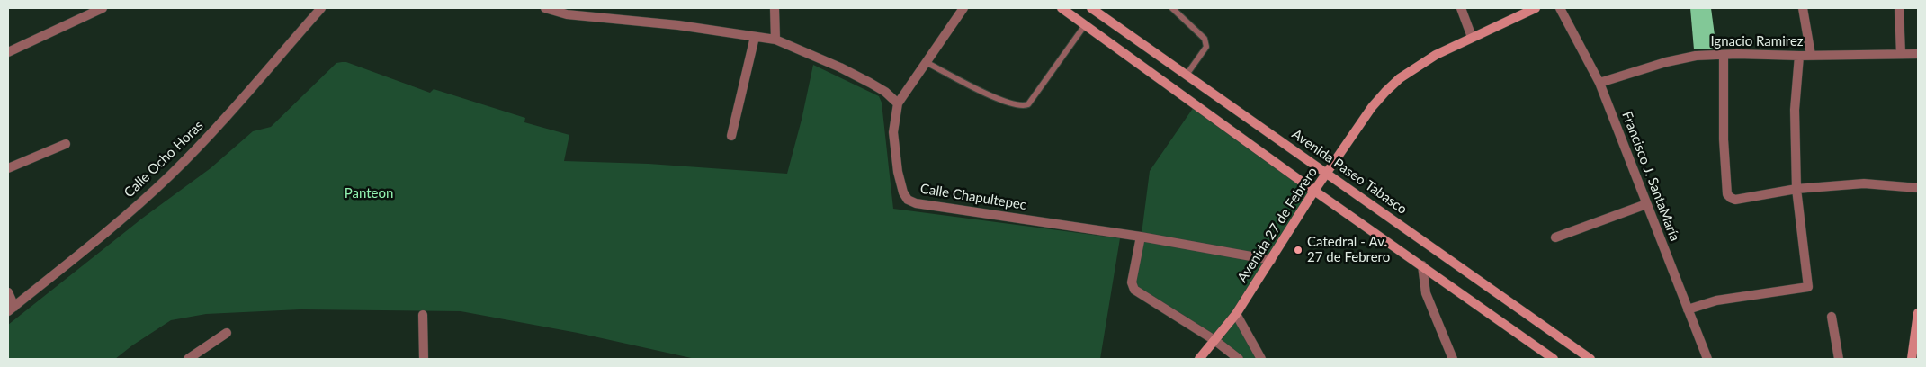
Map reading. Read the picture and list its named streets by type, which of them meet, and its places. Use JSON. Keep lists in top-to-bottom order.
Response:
{
  "streets": {
    "main road": ["Avenida Paseo Tabasco", "Avenida 27 de Febrero"],
    "street": [
      "Ignacio Ramirez",
      "Calle Ocho Horas",
      "Francisco J. SantaMaría",
      "Calle Chapultepec"
    ]
  },
  "crossings": [
    ["Ignacio Ramirez", "Francisco J. SantaMaría"],
    ["Avenida Paseo Tabasco", "Avenida 27 de Febrero"],
    ["Calle Chapultepec", "Avenida 27 de Febrero"]
  ],
  "parks": ["Panteon"],
  "places": ["Catedral - Av. 27 de Febrero"]
}
